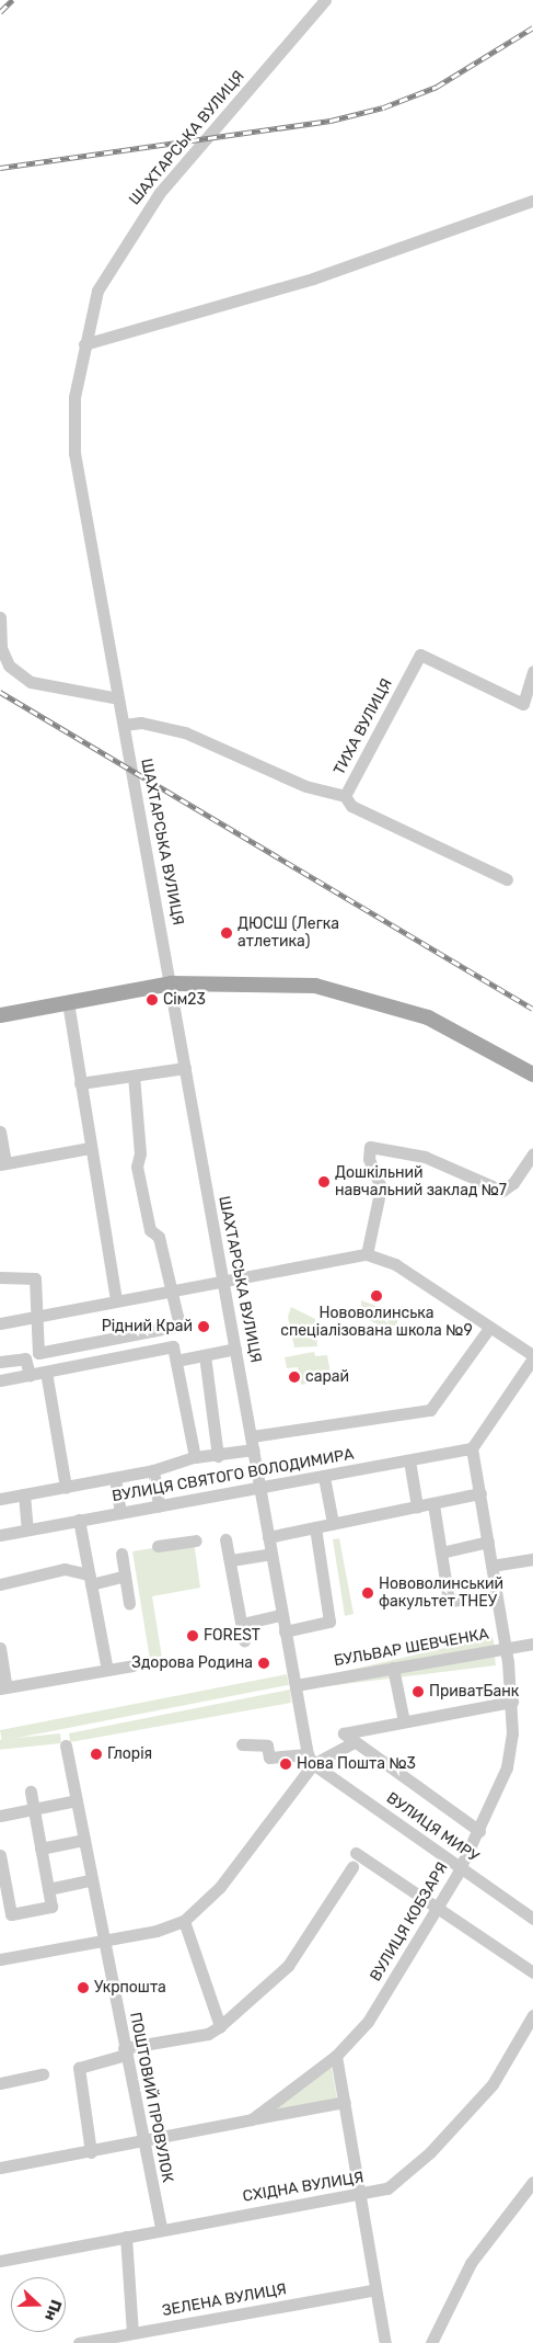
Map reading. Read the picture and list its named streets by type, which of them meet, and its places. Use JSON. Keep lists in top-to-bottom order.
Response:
{
  "streets": {
    "street": [
      "ШАХТАРСЬКА ВУЛИЦЯ",
      "ТИХА ВУЛИЦЯ",
      "ВУЛИЦЯ СВЯТОГО ВОЛОДИМИРА",
      "БУЛЬВАР ШЕВЧЕНКА",
      "ВУЛИЦЯ МИРУ",
      "ВУЛИЦЯ КОБЗАРЯ",
      "ПОШТОВИЙ ПРОВУЛОК",
      "СХІДНА ВУЛИЦЯ",
      "ЗЕЛЕНА ВУЛИЦЯ"
    ]
  },
  "crossings": [
    ["ШАХТАРСЬКА ВУЛИЦЯ", "ТИХА ВУЛИЦЯ"],
    ["ШАХТАРСЬКА ВУЛИЦЯ", "ВУЛИЦЯ СВЯТОГО ВОЛОДИМИРА"],
    ["ШАХТАРСЬКА ВУЛИЦЯ", "БУЛЬВАР ШЕВЧЕНКА"],
    ["ШАХТАРСЬКА ВУЛИЦЯ", "ВУЛИЦЯ МИРУ"],
    ["ВУЛИЦЯ СВЯТОГО ВОЛОДИМИРА", "ВУЛИЦЯ КОБЗАРЯ"],
    ["БУЛЬВАР ШЕВЧЕНКА", "ВУЛИЦЯ КОБЗАРЯ"],
    ["ВУЛИЦЯ МИРУ", "ВУЛИЦЯ КОБЗАРЯ"],
    ["ВУЛИЦЯ КОБЗАРЯ", "ПОШТОВИЙ ПРОВУЛОК"],
    ["ПОШТОВИЙ ПРОВУЛОК", "СХІДНА ВУЛИЦЯ"]
  ],
  "places": [
    "ДЮСШ (Легка атлетика)",
    "Сім23",
    "Дошкільний навчальний заклад №7",
    "Нововолинська спеціалізована школа №9",
    "Рідний Край",
    "сарай",
    "Нововолинський факультет ТНЕУ",
    "FOREST",
    "Здорова Родина",
    "ПриватБанк",
    "Глорія",
    "Нова Пошта №3",
    "Укрпошта"
  ],
  "north": "right"
}
